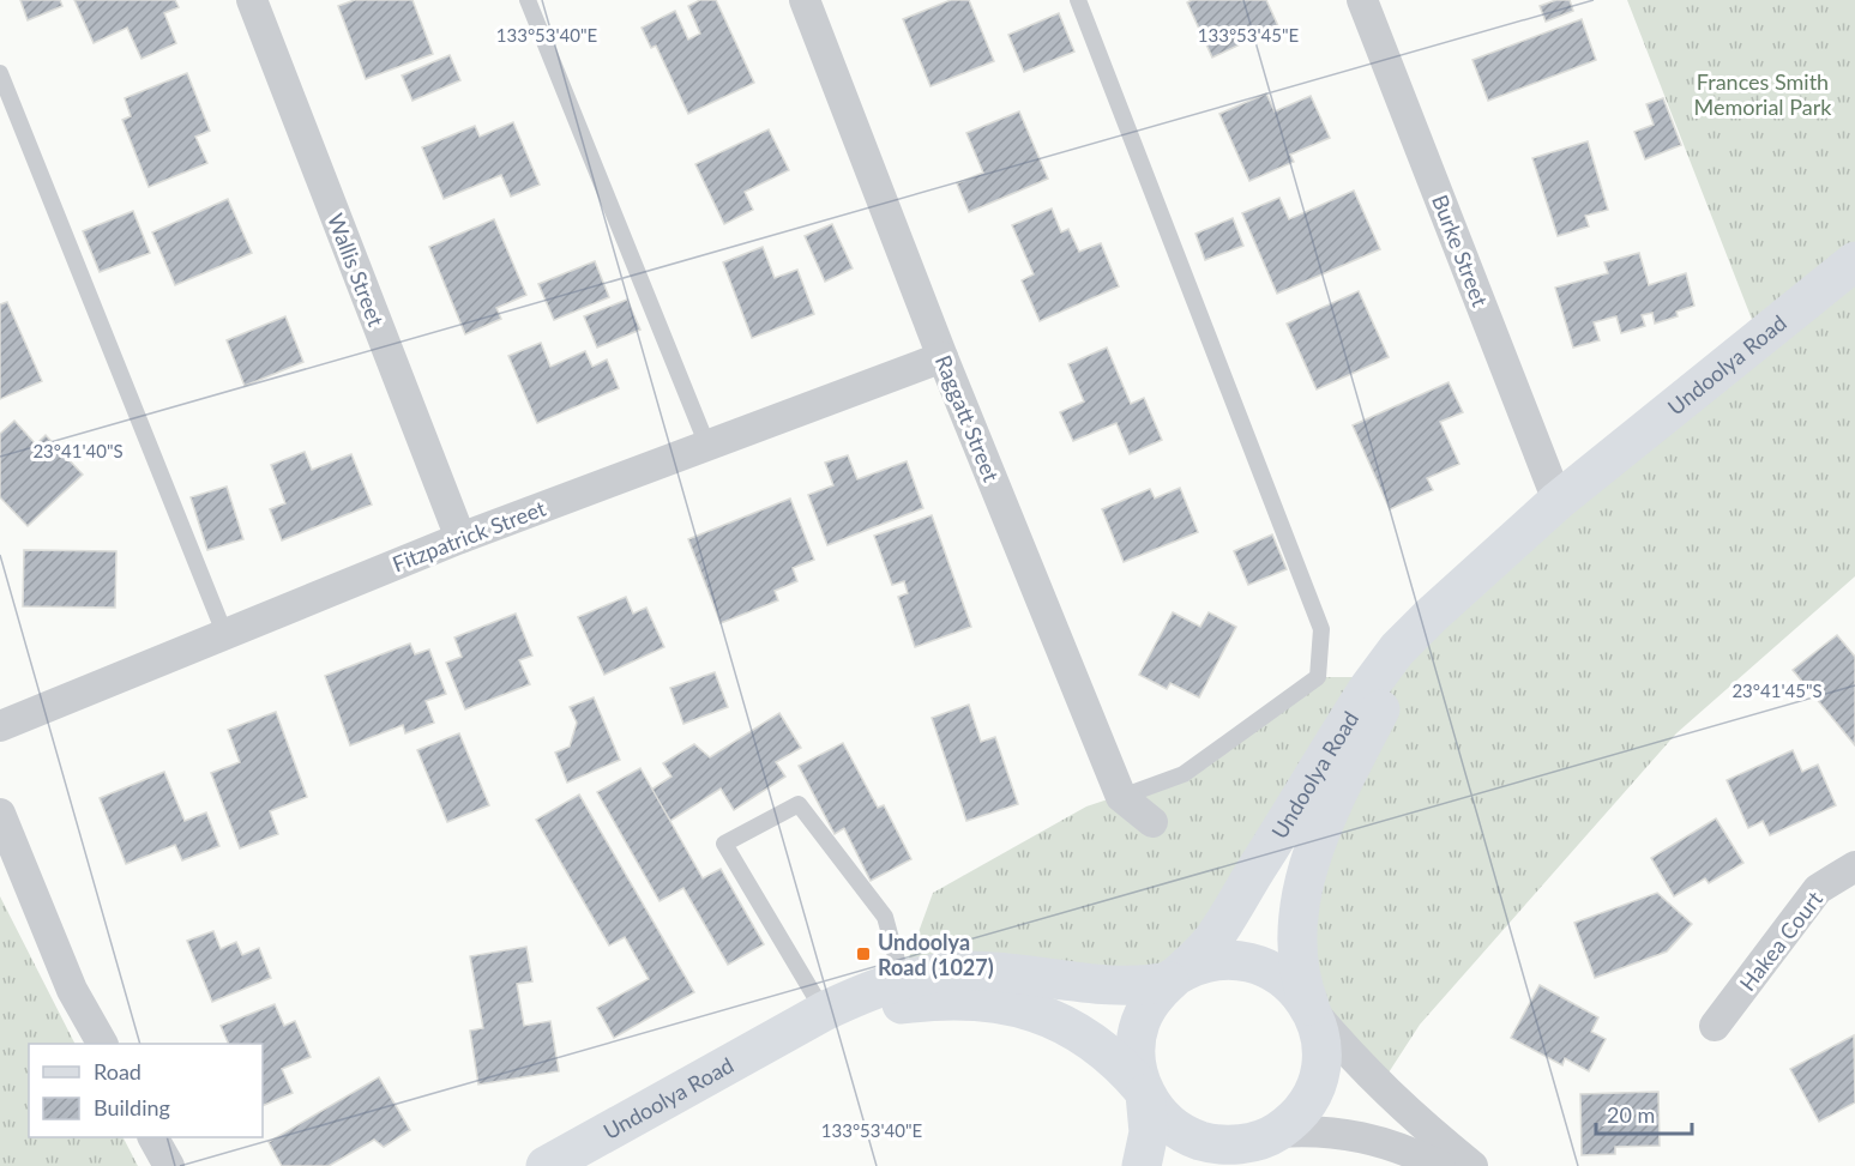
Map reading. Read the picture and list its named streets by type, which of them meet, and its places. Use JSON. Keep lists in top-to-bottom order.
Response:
{
  "streets": {
    "main road": ["Undoolya Road"],
    "street": [
      "Burke Street",
      "Wallis Street",
      "Raggatt Street",
      "Fitzpatrick Street",
      "Hakea Court"
    ]
  },
  "crossings": [
    ["Burke Street", "Undoolya Road"],
    ["Wallis Street", "Fitzpatrick Street"],
    ["Raggatt Street", "Fitzpatrick Street"]
  ],
  "parks": ["Frances Smith Memorial Park"],
  "places": {
    "transit": ["Undoolya Road (1027)"]
  },
  "legend": ["Road", "Building"],
  "scale_bar": "20 m",
  "coordinates": [
    "133°53'40\"E",
    "133°53'45\"E",
    "23°41'40\"S",
    "23°41'45\"S"
  ]
}
